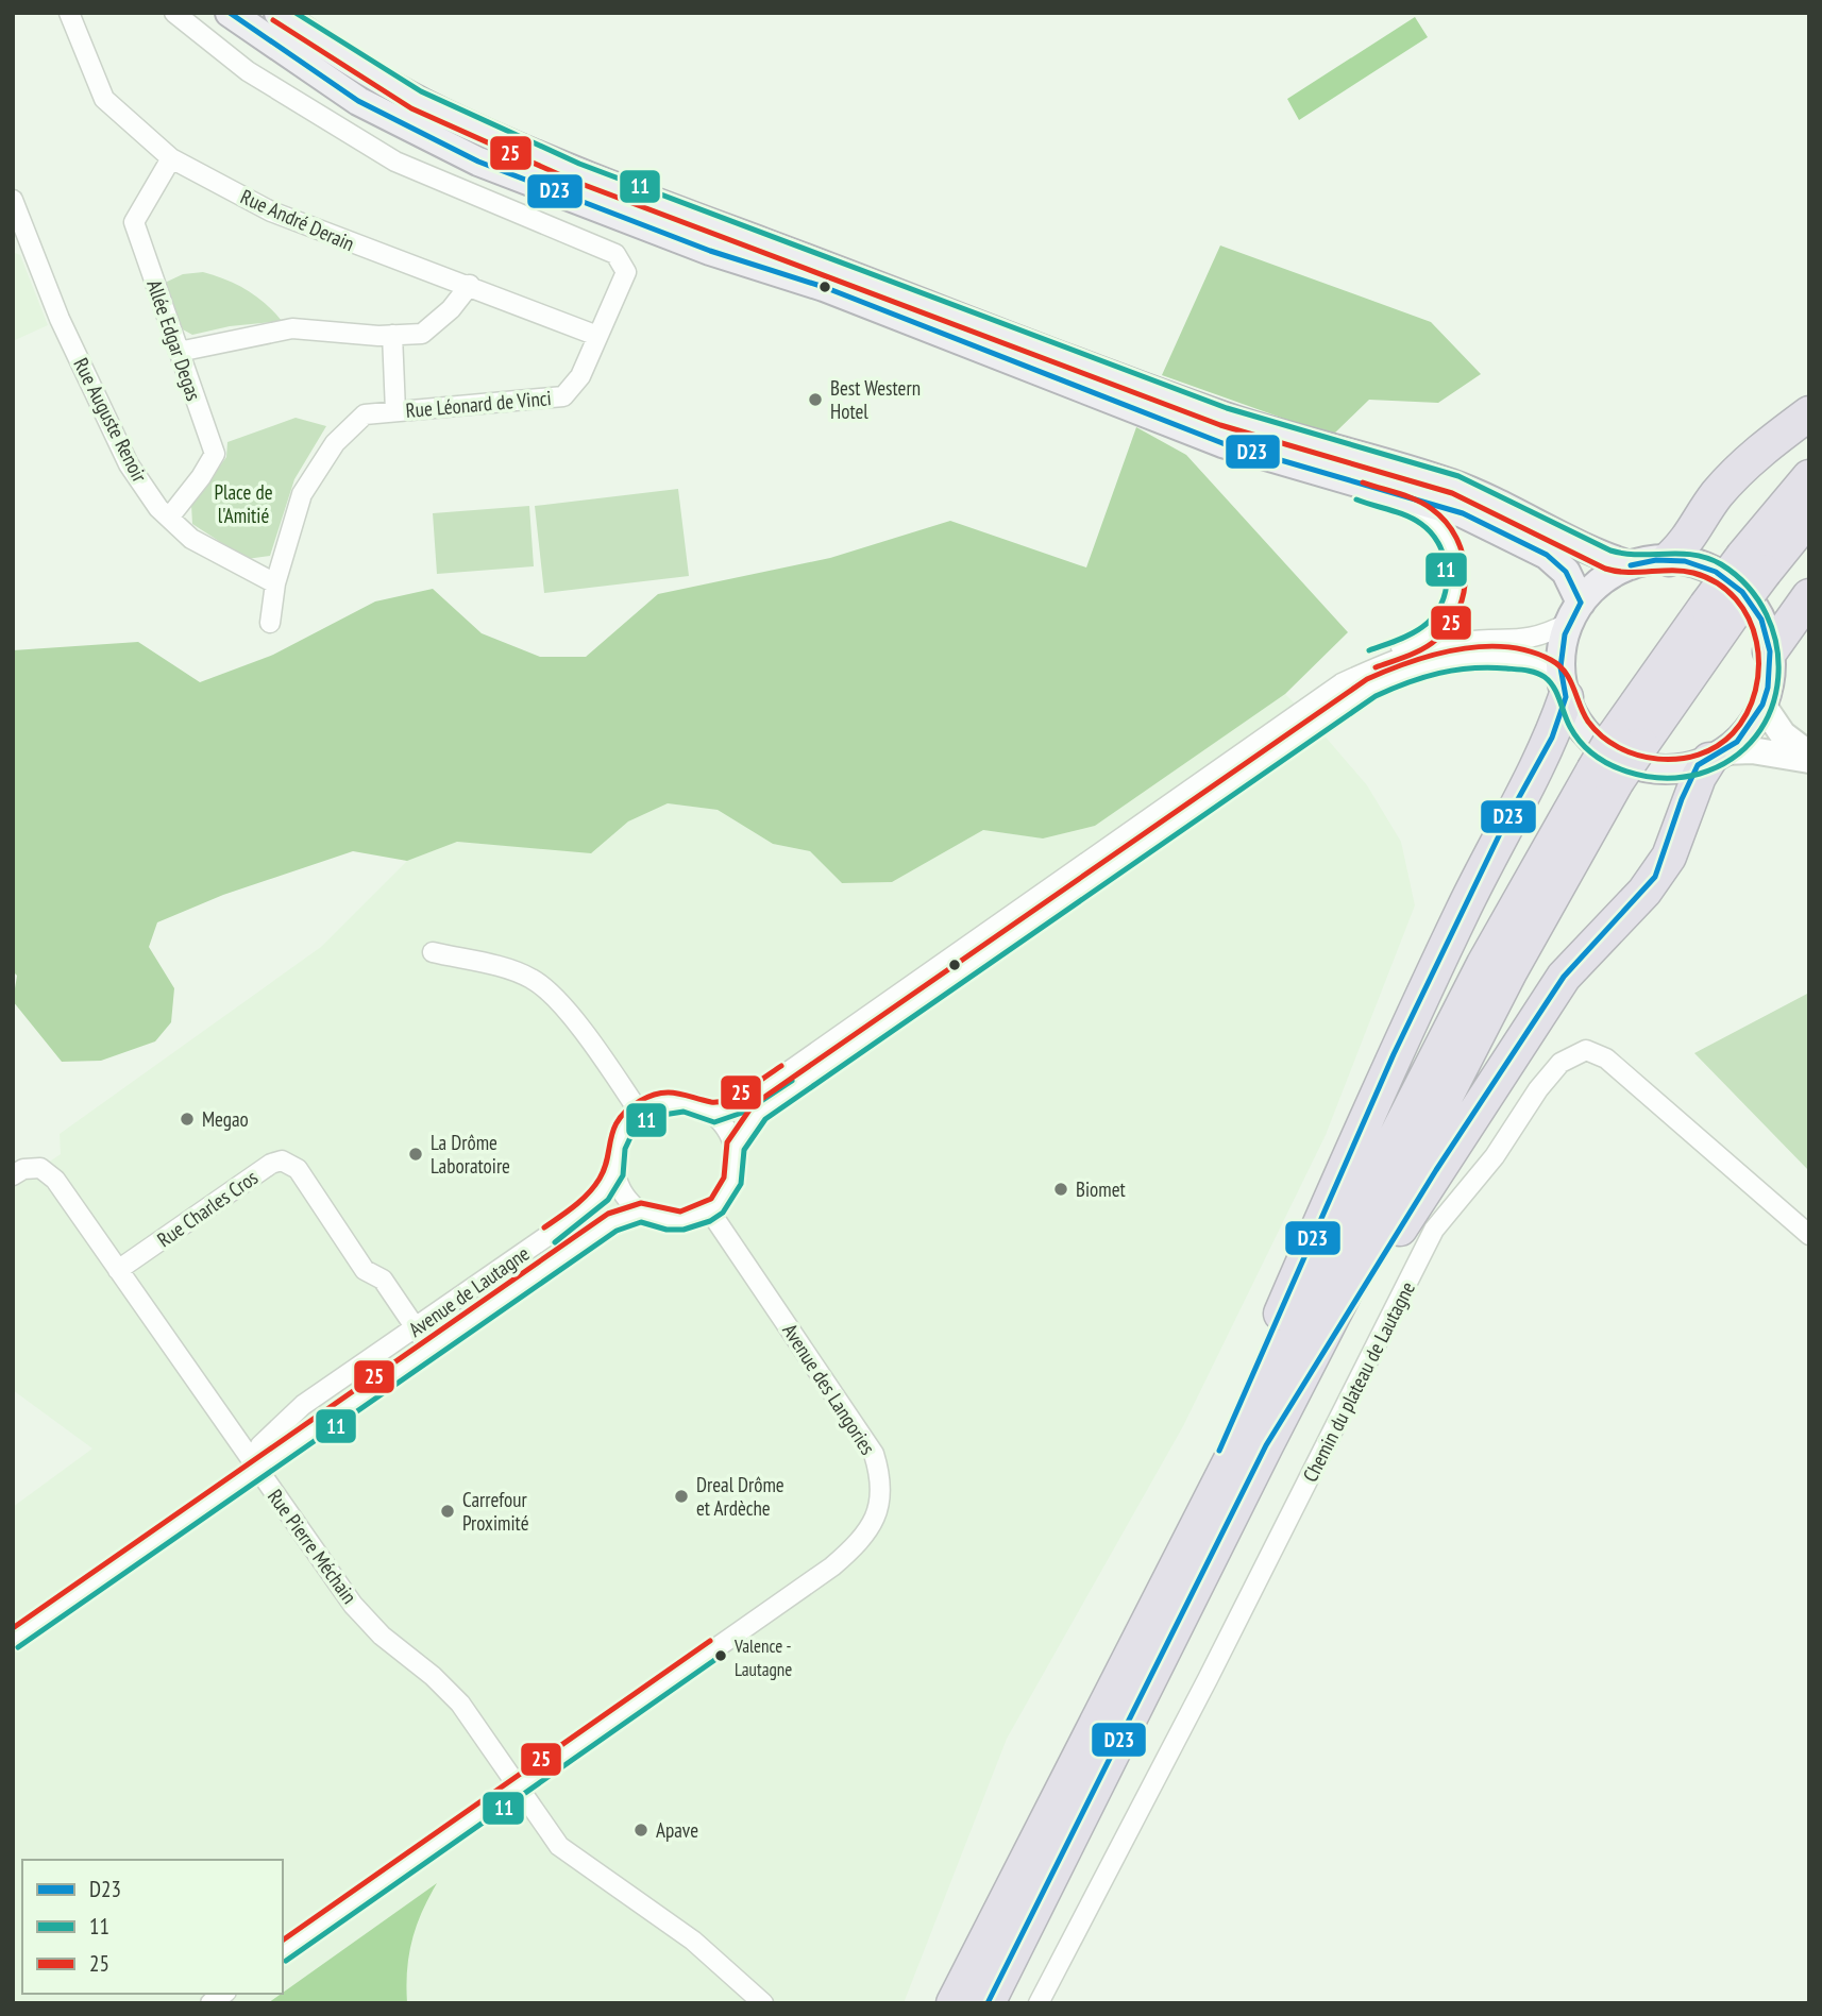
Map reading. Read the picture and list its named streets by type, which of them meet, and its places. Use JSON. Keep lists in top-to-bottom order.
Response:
{
  "streets": {
    "street": [
      "Rue André Derain",
      "Allée Edgar Degas",
      "Rue Léonard de Vinci",
      "Rue Auguste Renoir",
      "Rue Charles Cros",
      "Avenue de Lautagne",
      "Chemin du plateau de Lautagne",
      "Avenue des Langories",
      "Rue Pierre Méchain"
    ]
  },
  "crossings": [
    ["Rue André Derain", "Allée Edgar Degas"],
    ["Rue André Derain", "Rue Léonard de Vinci"],
    ["Allée Edgar Degas", "Rue Auguste Renoir"],
    ["Rue Léonard de Vinci", "Rue Auguste Renoir"],
    ["Rue Charles Cros", "Avenue de Lautagne"],
    ["Rue Charles Cros", "Rue Pierre Méchain"],
    ["Avenue de Lautagne", "Avenue des Langories"],
    ["Avenue de Lautagne", "Rue Pierre Méchain"],
    ["Avenue des Langories", "Rue Pierre Méchain"]
  ],
  "parks": ["Place de l'Amitié"],
  "places": [
    "Best Western Hotel",
    "Megao",
    "La Drôme Laboratoire",
    "Biomet",
    "Dreal Drôme et Ardèche",
    "Carrefour Proximité",
    "Valence - Lautagne",
    "Apave"
  ],
  "lines": ["transit line D23", "transit line 11", "transit line 25"],
  "legend": ["D23", "11", "25"]
}
